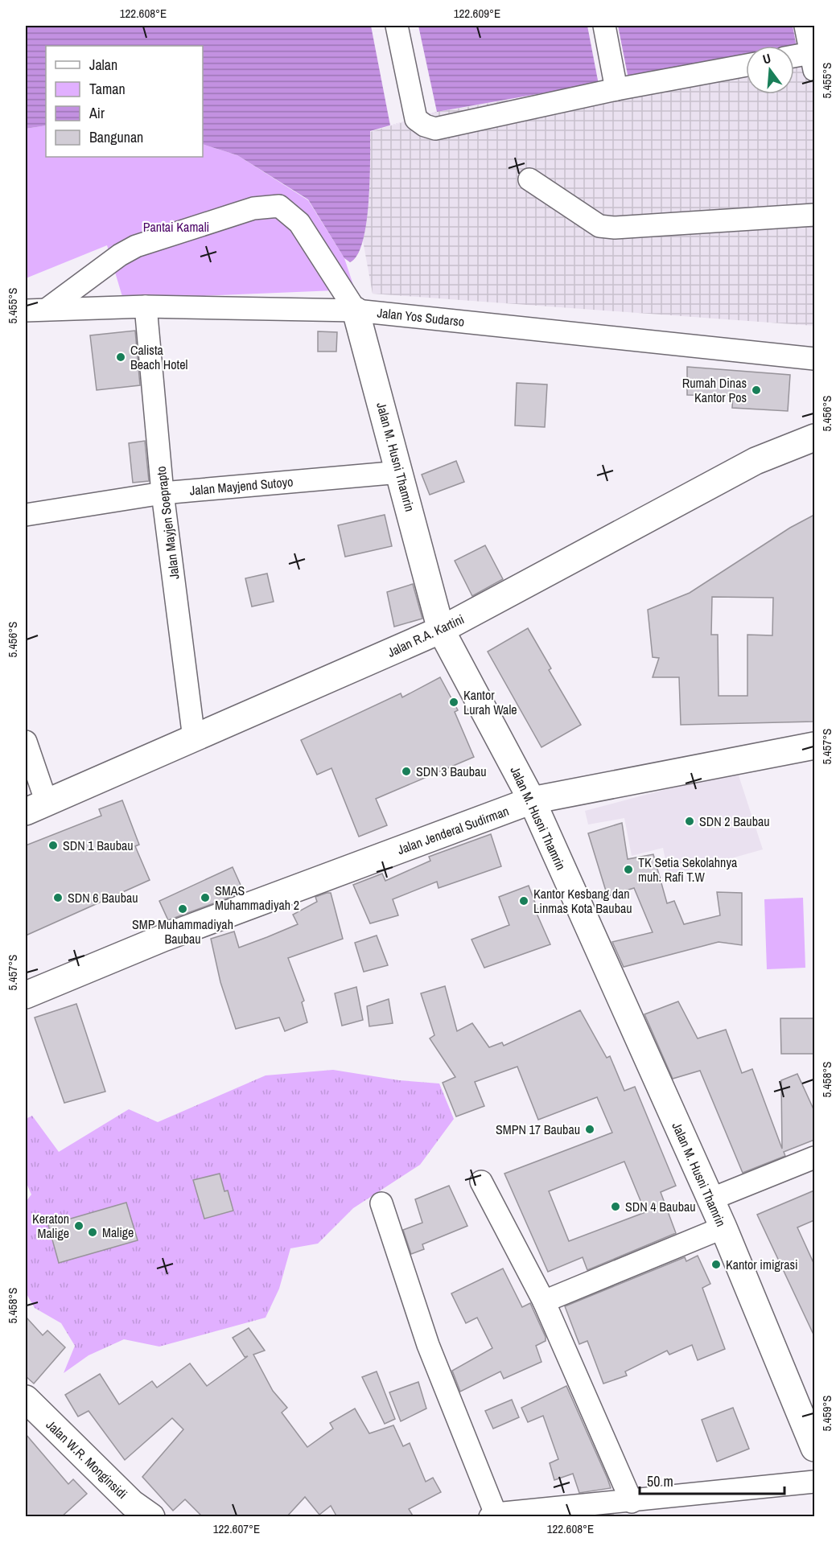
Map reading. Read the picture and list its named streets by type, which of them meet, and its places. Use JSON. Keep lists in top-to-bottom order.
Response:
{
  "streets": {
    "main road": [
      "Jalan M. Husni Thamrin",
      "Jalan R.A. Kartini",
      "Jalan Jenderal Sudirman",
      "Jalan W.R. Monginsidi"
    ],
    "street": ["Jalan Yos Sudarso", "Jalan Mayjend Sutoyo", "Jalan Mayjen Soeprapto"]
  },
  "crossings": [
    ["Jalan Yos Sudarso", "Jalan M. Husni Thamrin"],
    ["Jalan Yos Sudarso", "Jalan Mayjen Soeprapto"],
    ["Jalan M. Husni Thamrin", "Jalan Mayjend Sutoyo"],
    ["Jalan M. Husni Thamrin", "Jalan R.A. Kartini"],
    ["Jalan M. Husni Thamrin", "Jalan Jenderal Sudirman"],
    ["Jalan Mayjend Sutoyo", "Jalan Mayjen Soeprapto"],
    ["Jalan Mayjen Soeprapto", "Jalan R.A. Kartini"]
  ],
  "parks": ["Pantai Kamali"],
  "places": [
    "Calista Beach Hotel",
    "Rumah Dinas Kantor Pos",
    "Kantor Lurah Wale",
    "SDN 3 Baubau",
    "SDN 2 Baubau",
    "SDN 1 Baubau",
    "TK Setia Sekolahnya muh. Rafi T.W",
    "SDN 6 Baubau",
    "SMAS Muhammadiyah 2",
    "Kantor Kesbang dan Linmas Kota Baubau",
    "SMP Muhammadiyah Baubau",
    "SMPN 17 Baubau",
    "SDN 4 Baubau",
    "Keraton Malige",
    "Malige",
    "Kantor imigrasi"
  ],
  "legend": [
    "Jalan",
    "Taman",
    "Air",
    "Bangunan"
  ],
  "scale_bar": "50 m",
  "north": "top",
  "coordinates": [
    "122.608°E",
    "122.609°E",
    "5.455°S",
    "5.456°S",
    "5.457°S",
    "5.458°S",
    "5.459°S",
    "122.607°E"
  ]
}
